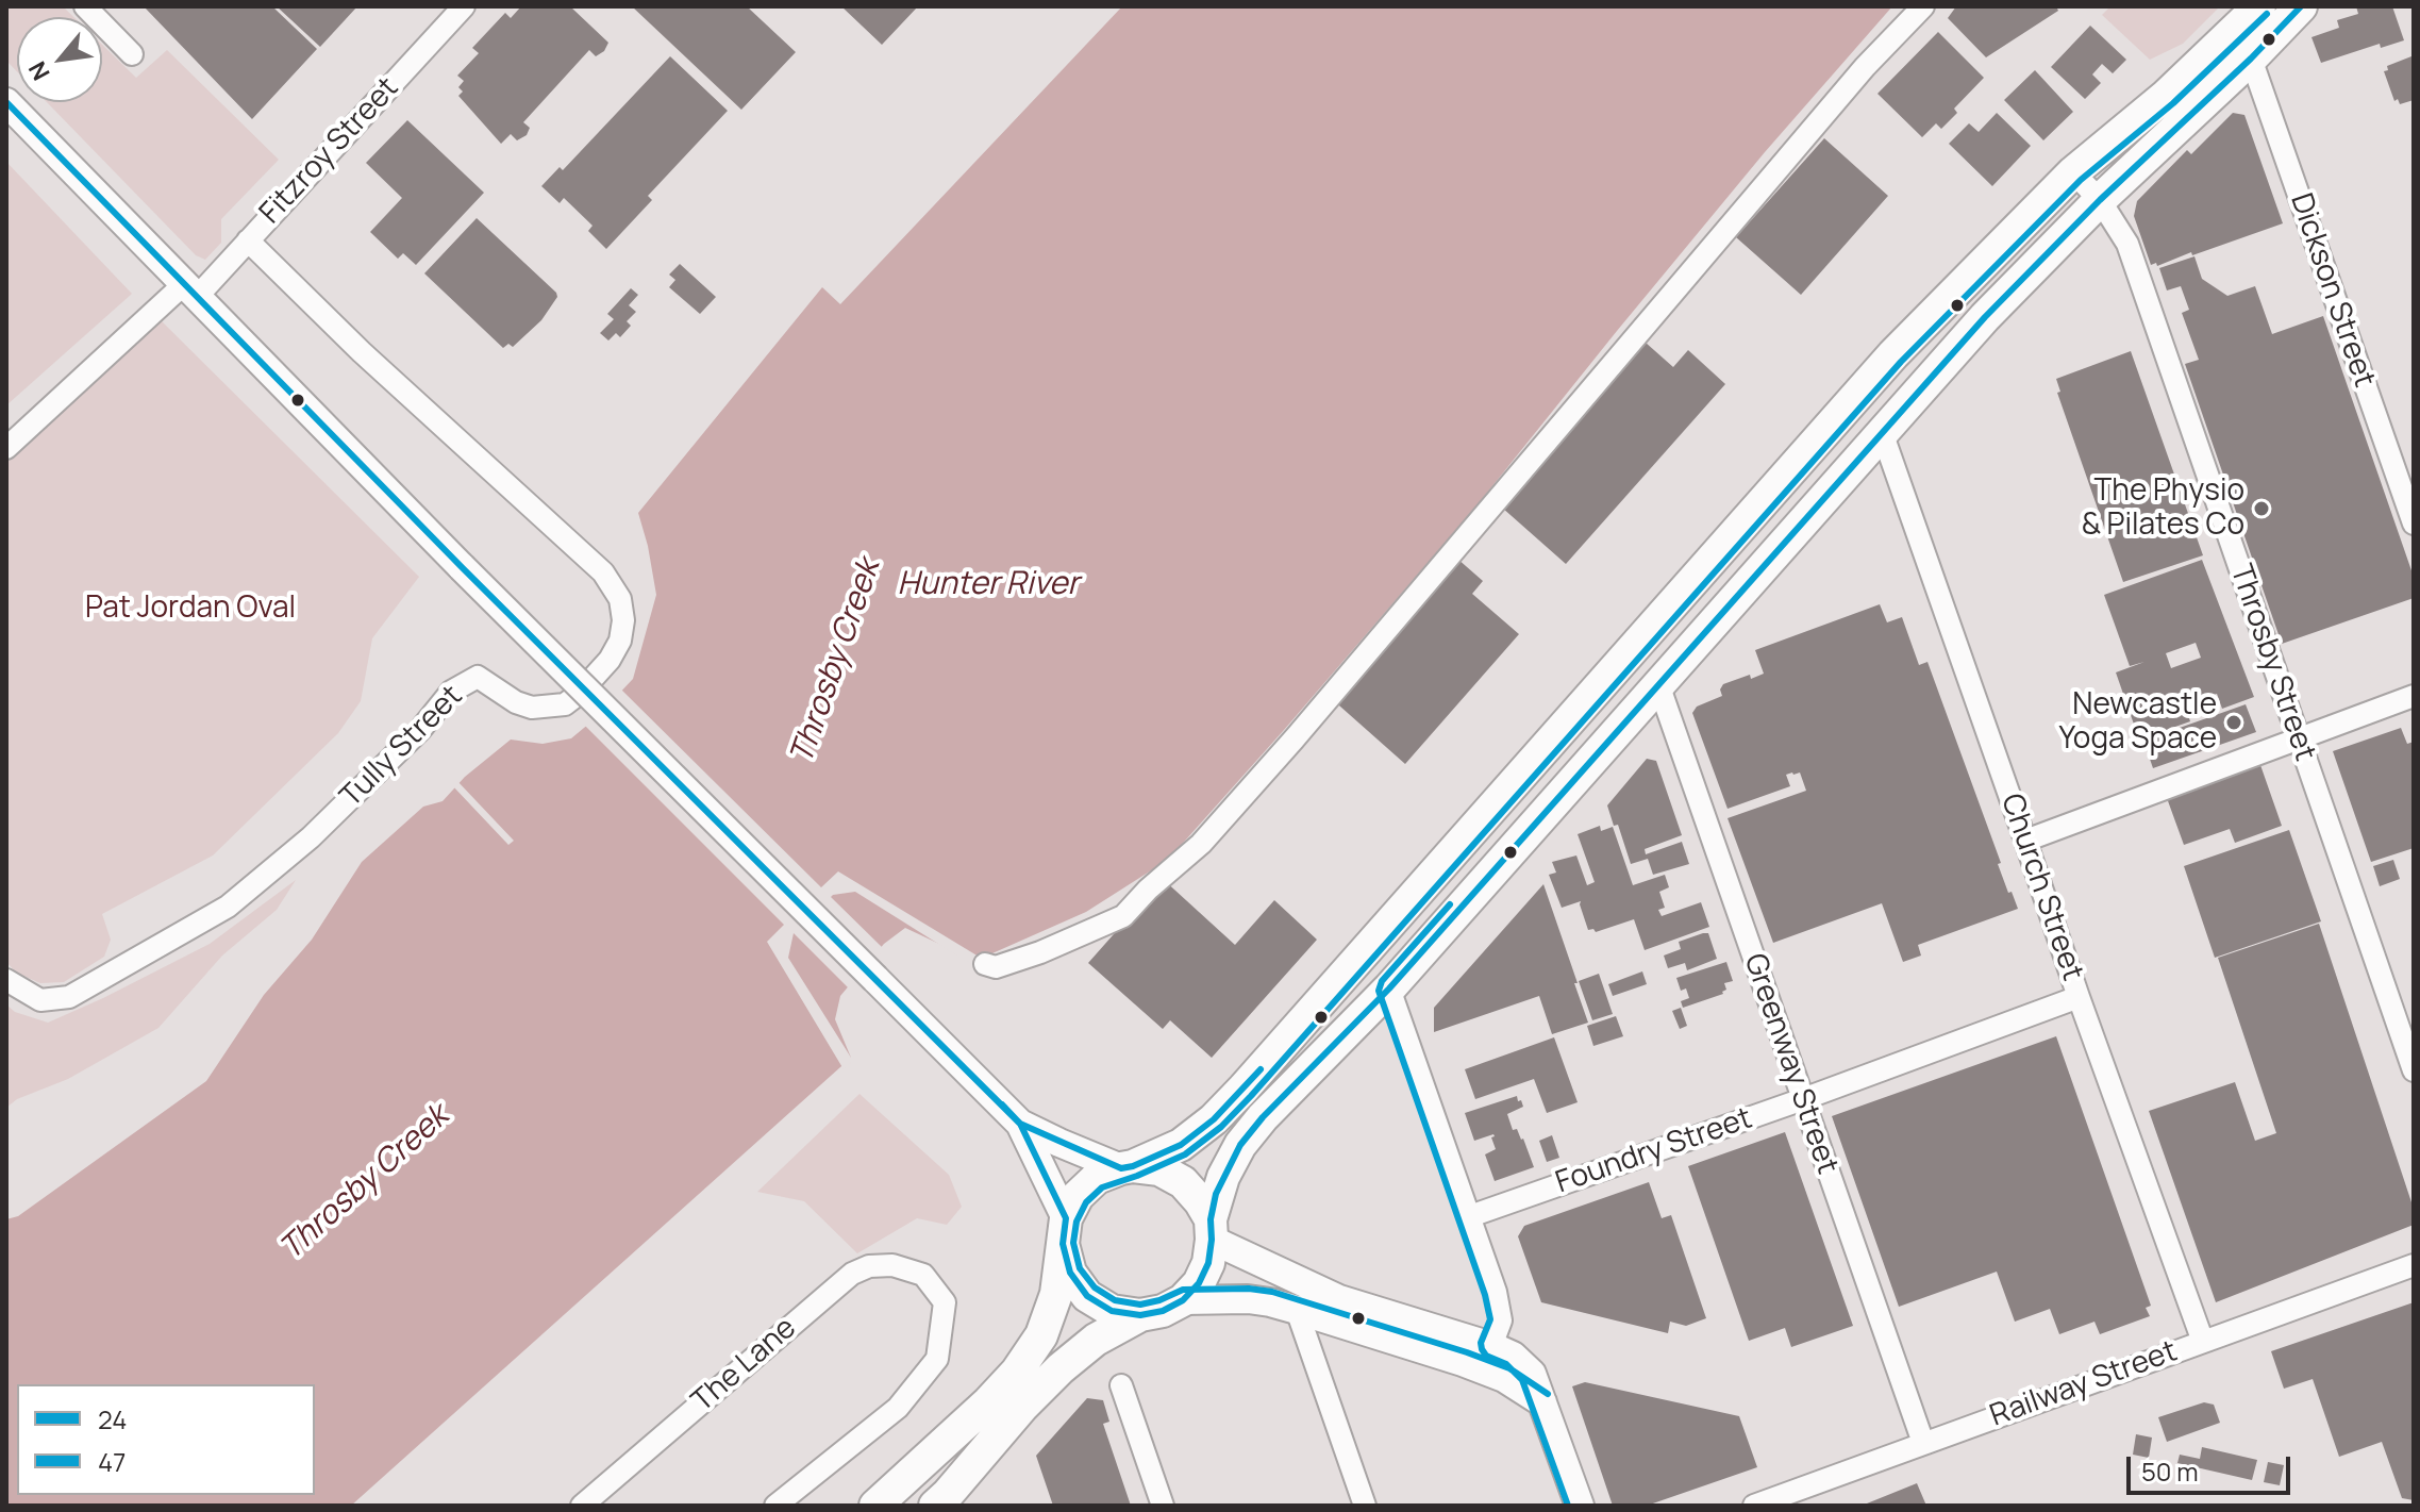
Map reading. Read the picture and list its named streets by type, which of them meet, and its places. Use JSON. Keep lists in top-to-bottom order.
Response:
{
  "streets": {
    "street": [
      "Fitzroy Street",
      "Dickson Street",
      "Throsby Street",
      "Tully Street",
      "Church Street",
      "Greenway Street",
      "Foundry Street",
      "The Lane",
      "Railway Street"
    ]
  },
  "crossings": [
    ["Fitzroy Street", "Tully Street"],
    ["Church Street", "Foundry Street"],
    ["Church Street", "Railway Street"],
    ["Greenway Street", "Foundry Street"],
    ["Greenway Street", "Railway Street"]
  ],
  "water": ["Hunter River", "Throsby Creek"],
  "parks": ["Pat Jordan Oval"],
  "places": ["The Physio & Pilates Co", "Newcastle Yoga Space"],
  "lines": ["transit line 24", "transit line 47"],
  "legend": ["24", "47"],
  "scale_bar": "50 m",
  "north": "bottom left"
}
